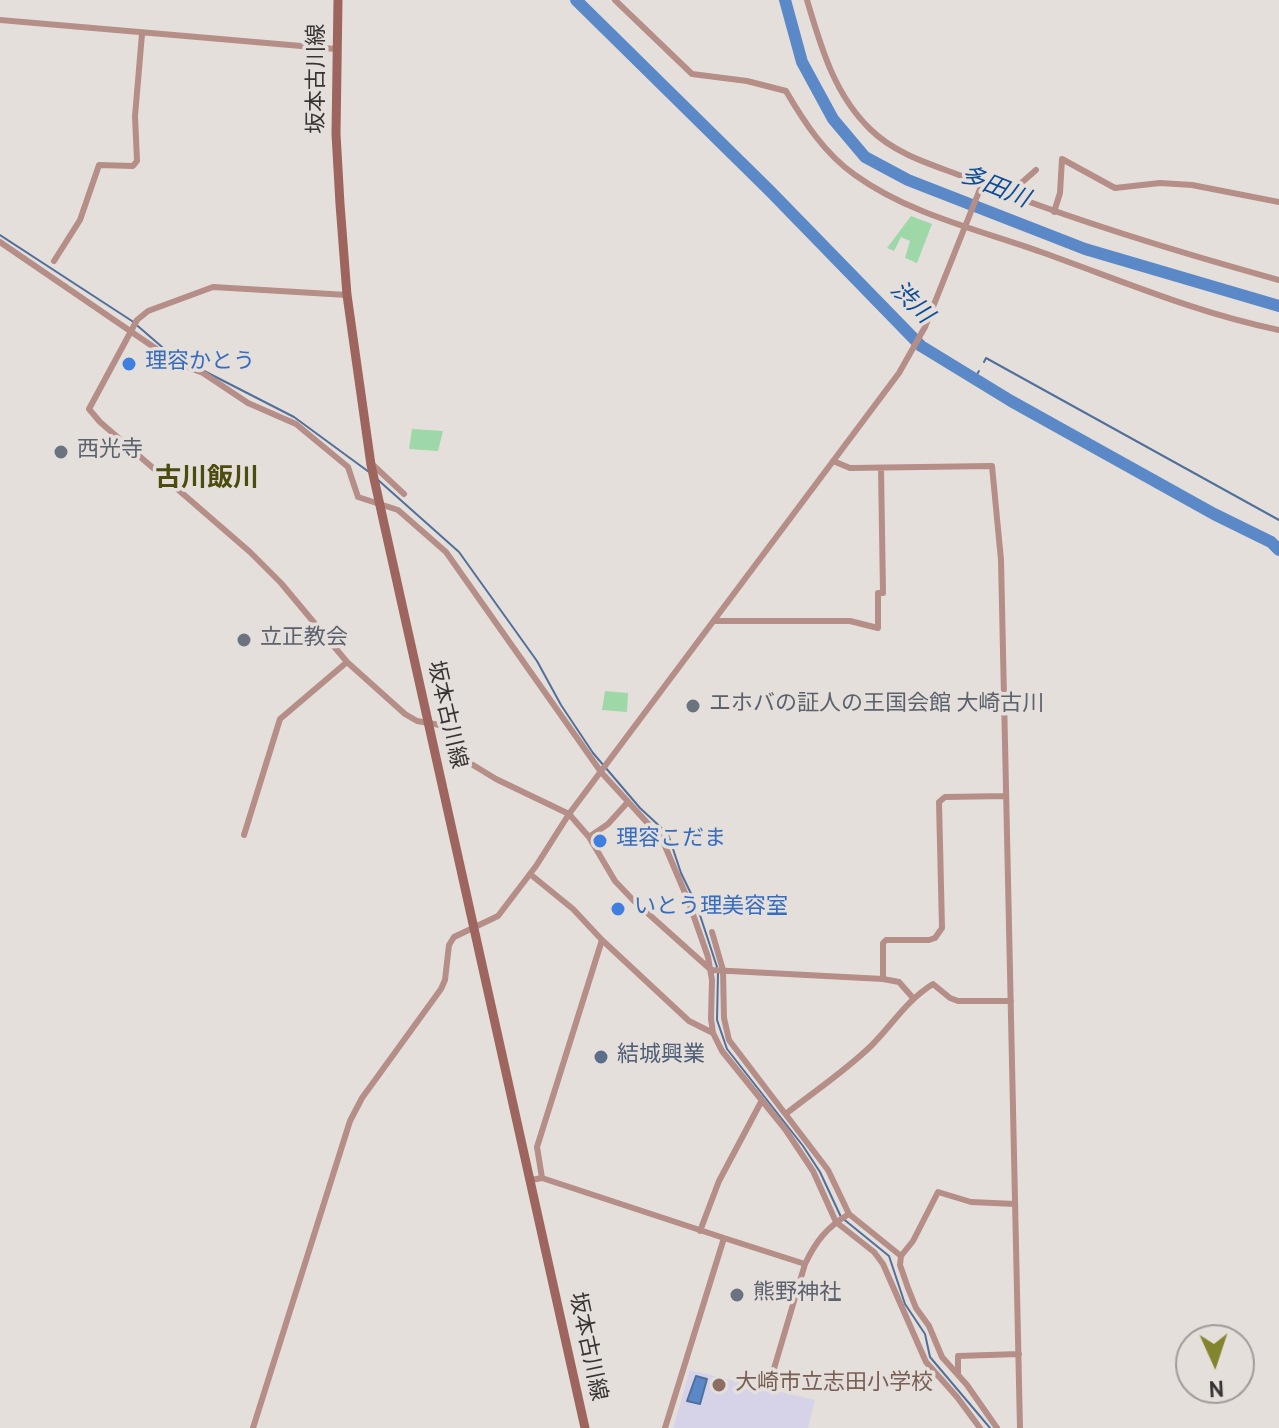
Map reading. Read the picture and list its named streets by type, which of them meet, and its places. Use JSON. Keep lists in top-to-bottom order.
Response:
{
  "streets": {
    "main road": ["坂本古川線"]
  },
  "districts": ["古川飯川"],
  "water": ["多田川", "渋川"],
  "places": [
    "理容かとう",
    "西光寺",
    "立正教会",
    "エホバの証人の王国会館 大崎古川",
    "理容こだま",
    "いとう理美容室",
    "結城興業",
    "熊野神社",
    "大崎市立志田小学校"
  ],
  "north": "bottom"
}
